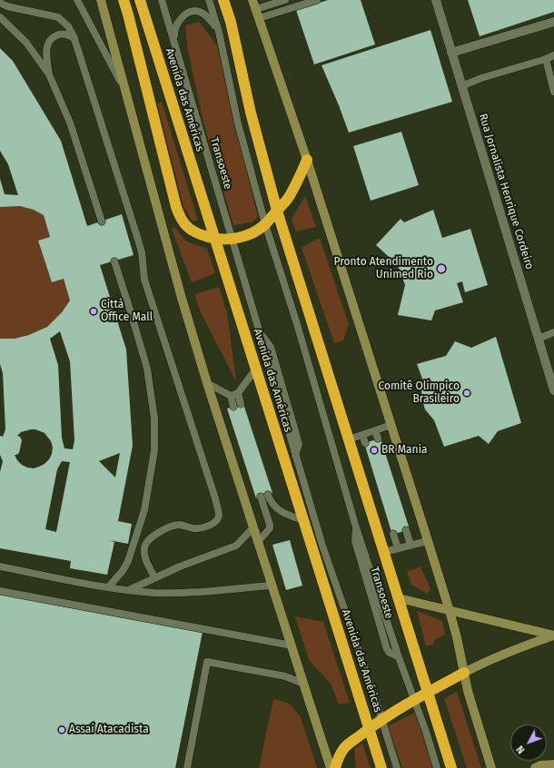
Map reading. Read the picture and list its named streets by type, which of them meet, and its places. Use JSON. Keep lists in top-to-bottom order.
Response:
{
  "streets": {
    "highway": ["Avenida das Américas"],
    "street": ["Rua Jornalista Henrique Cordeiro"],
    "lane": ["Transoeste"]
  },
  "places": [
    "Pronto Atendimento Unimed Rio",
    "Città Office Mall",
    "Comitê Olímpico Brasileiro",
    "BR Mania",
    "Assaí Atacadista"
  ],
  "north": "bottom left"
}
